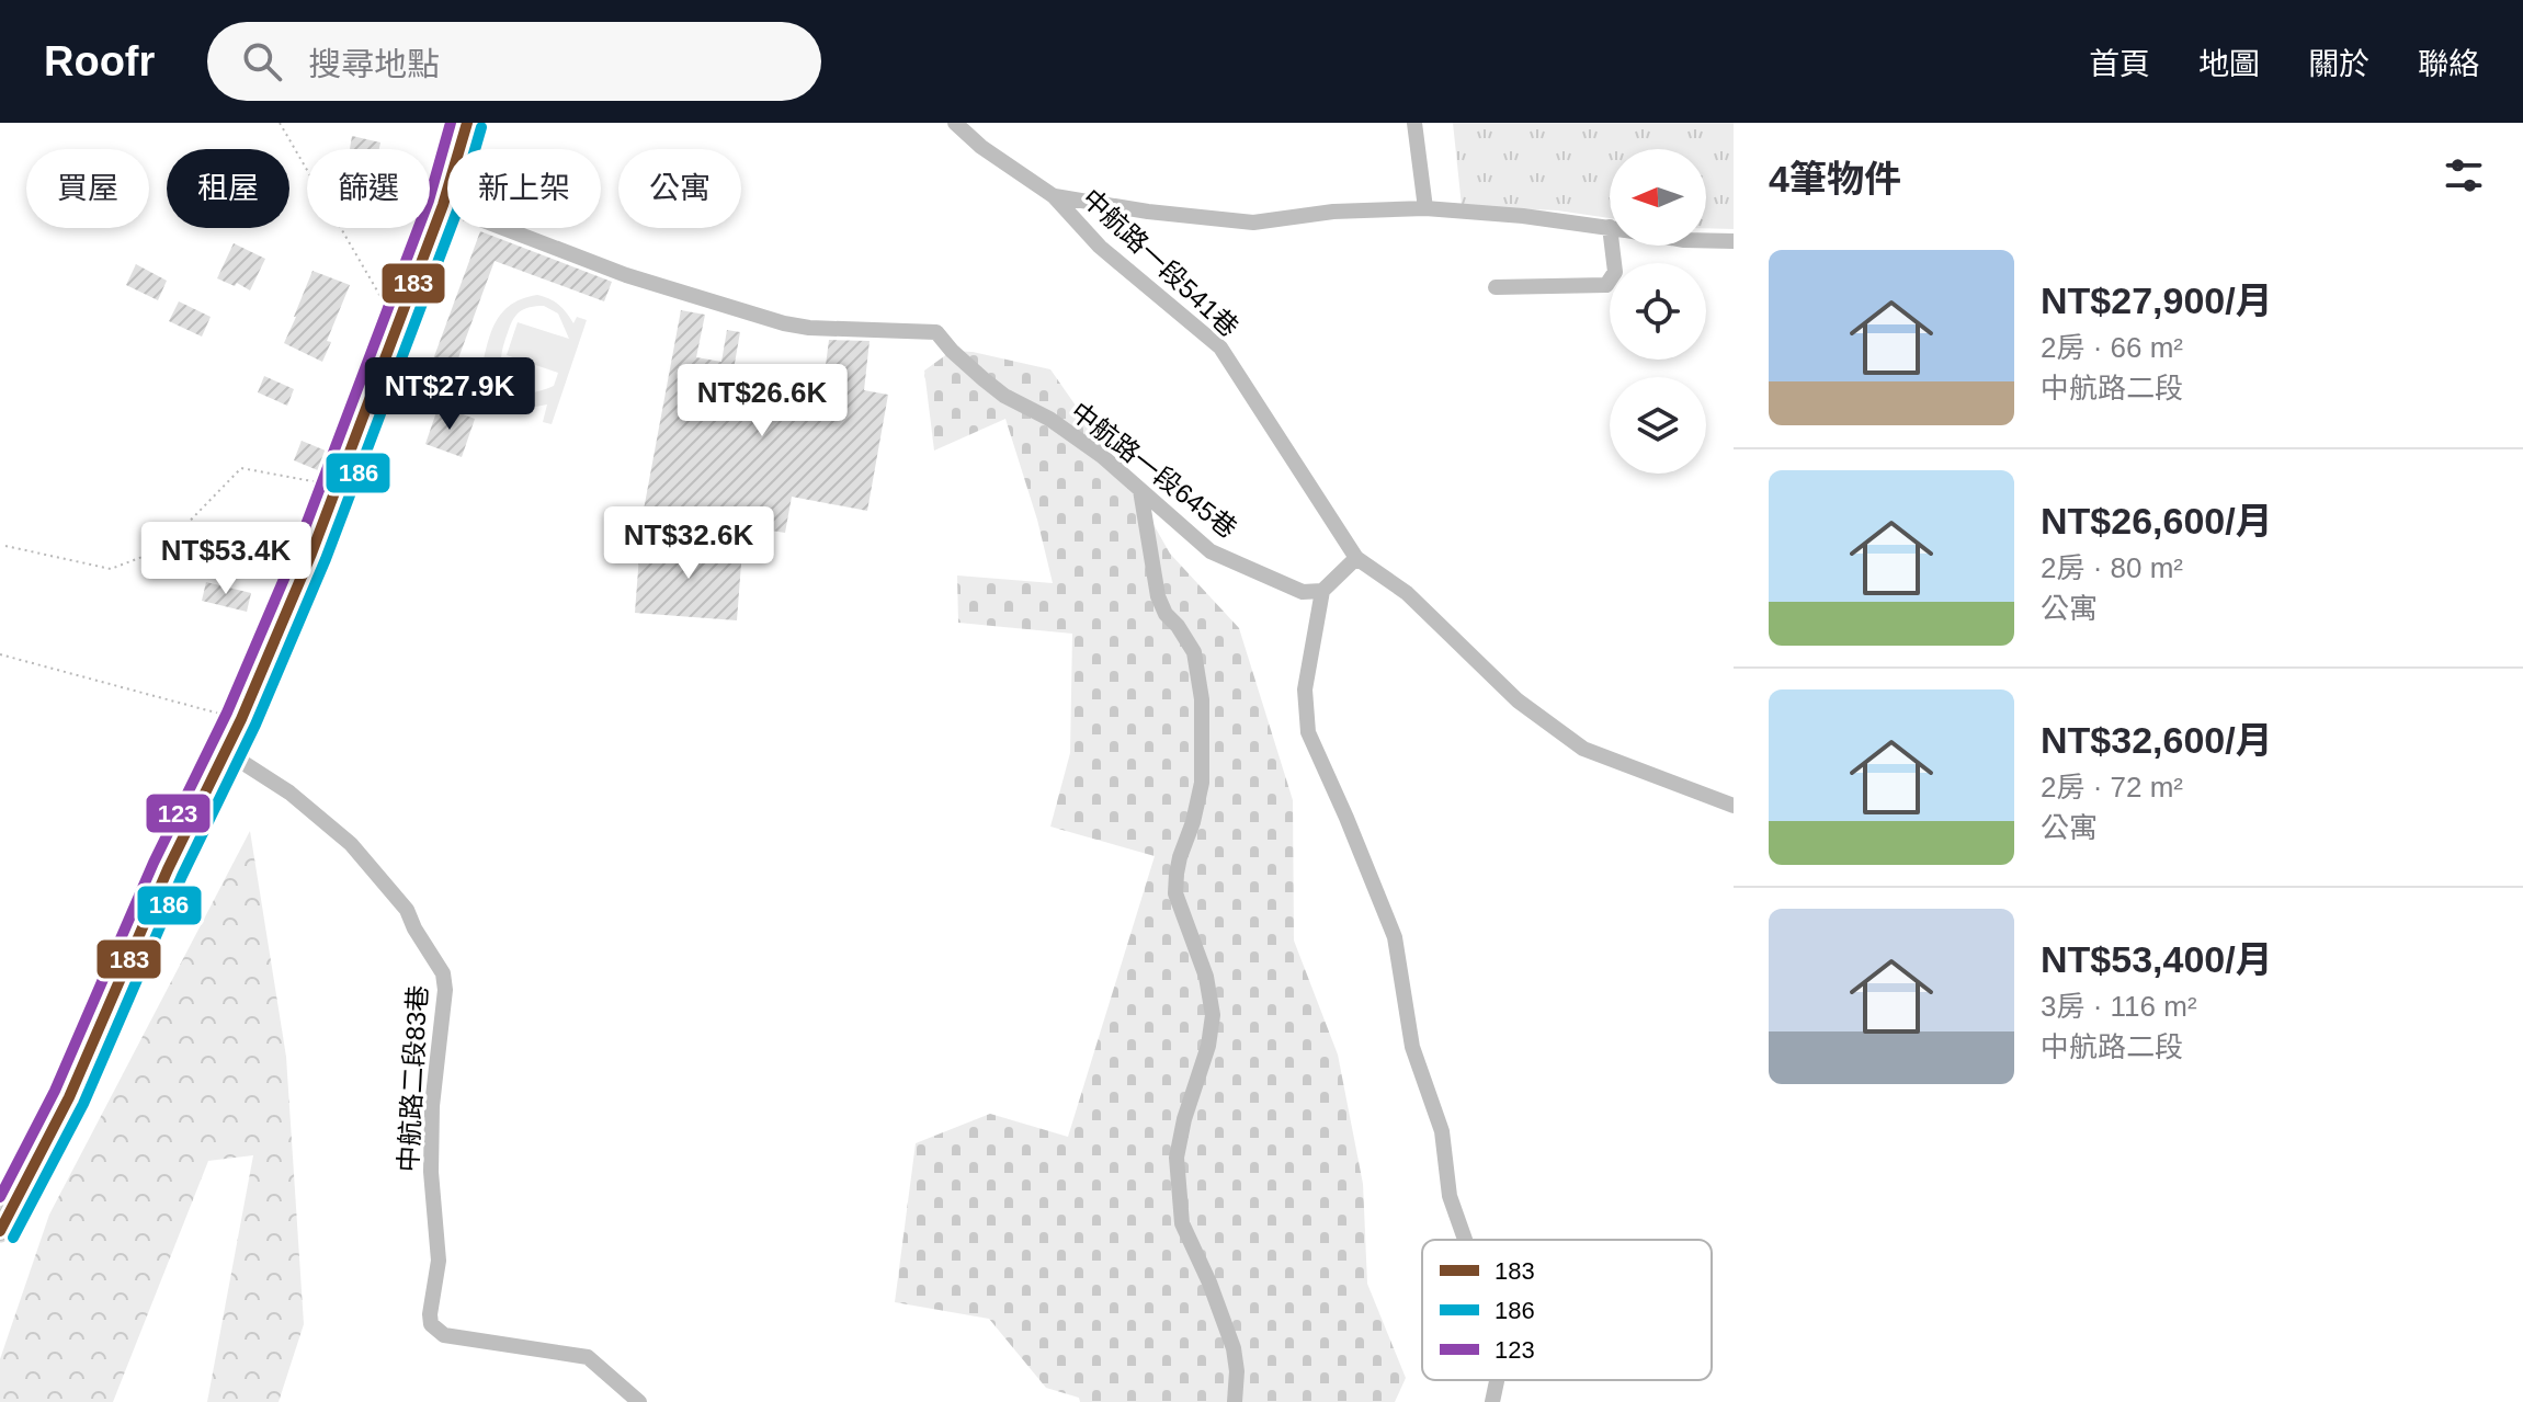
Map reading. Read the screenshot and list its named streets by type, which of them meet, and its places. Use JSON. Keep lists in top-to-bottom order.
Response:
{
  "streets": {
    "lane": ["中航路一段541巷", "中航路一段645巷", "中航路二段83巷"]
  },
  "lines": ["transit line 183", "transit line 123", "transit line 186"],
  "legend": ["183", "186", "123"],
  "north": "left",
  "page": {
    "header": "Roofr",
    "search": "搜尋地點",
    "nav": [
      "首頁",
      "地圖",
      "關於",
      "聯絡"
    ],
    "heading": "4筆物件",
    "chip": [
      "買屋",
      "租屋",
      "篩選",
      "新上架",
      "公寓"
    ],
    "list": [
      {
        "name": "NT$27,900/月",
        "note": "2房 · 66 m² · 中航路二段"
      },
      {
        "name": "NT$26,600/月",
        "note": "2房 · 80 m² · 公寓"
      },
      {
        "name": "NT$32,600/月",
        "note": "2房 · 72 m² · 公寓"
      },
      {
        "name": "NT$53,400/月",
        "note": "3房 · 116 m² · 中航路二段"
      }
    ],
    "price": [
      "NT$27.9K",
      "NT$26.6K",
      "NT$32.6K",
      "NT$53.4K"
    ]
  }
}
